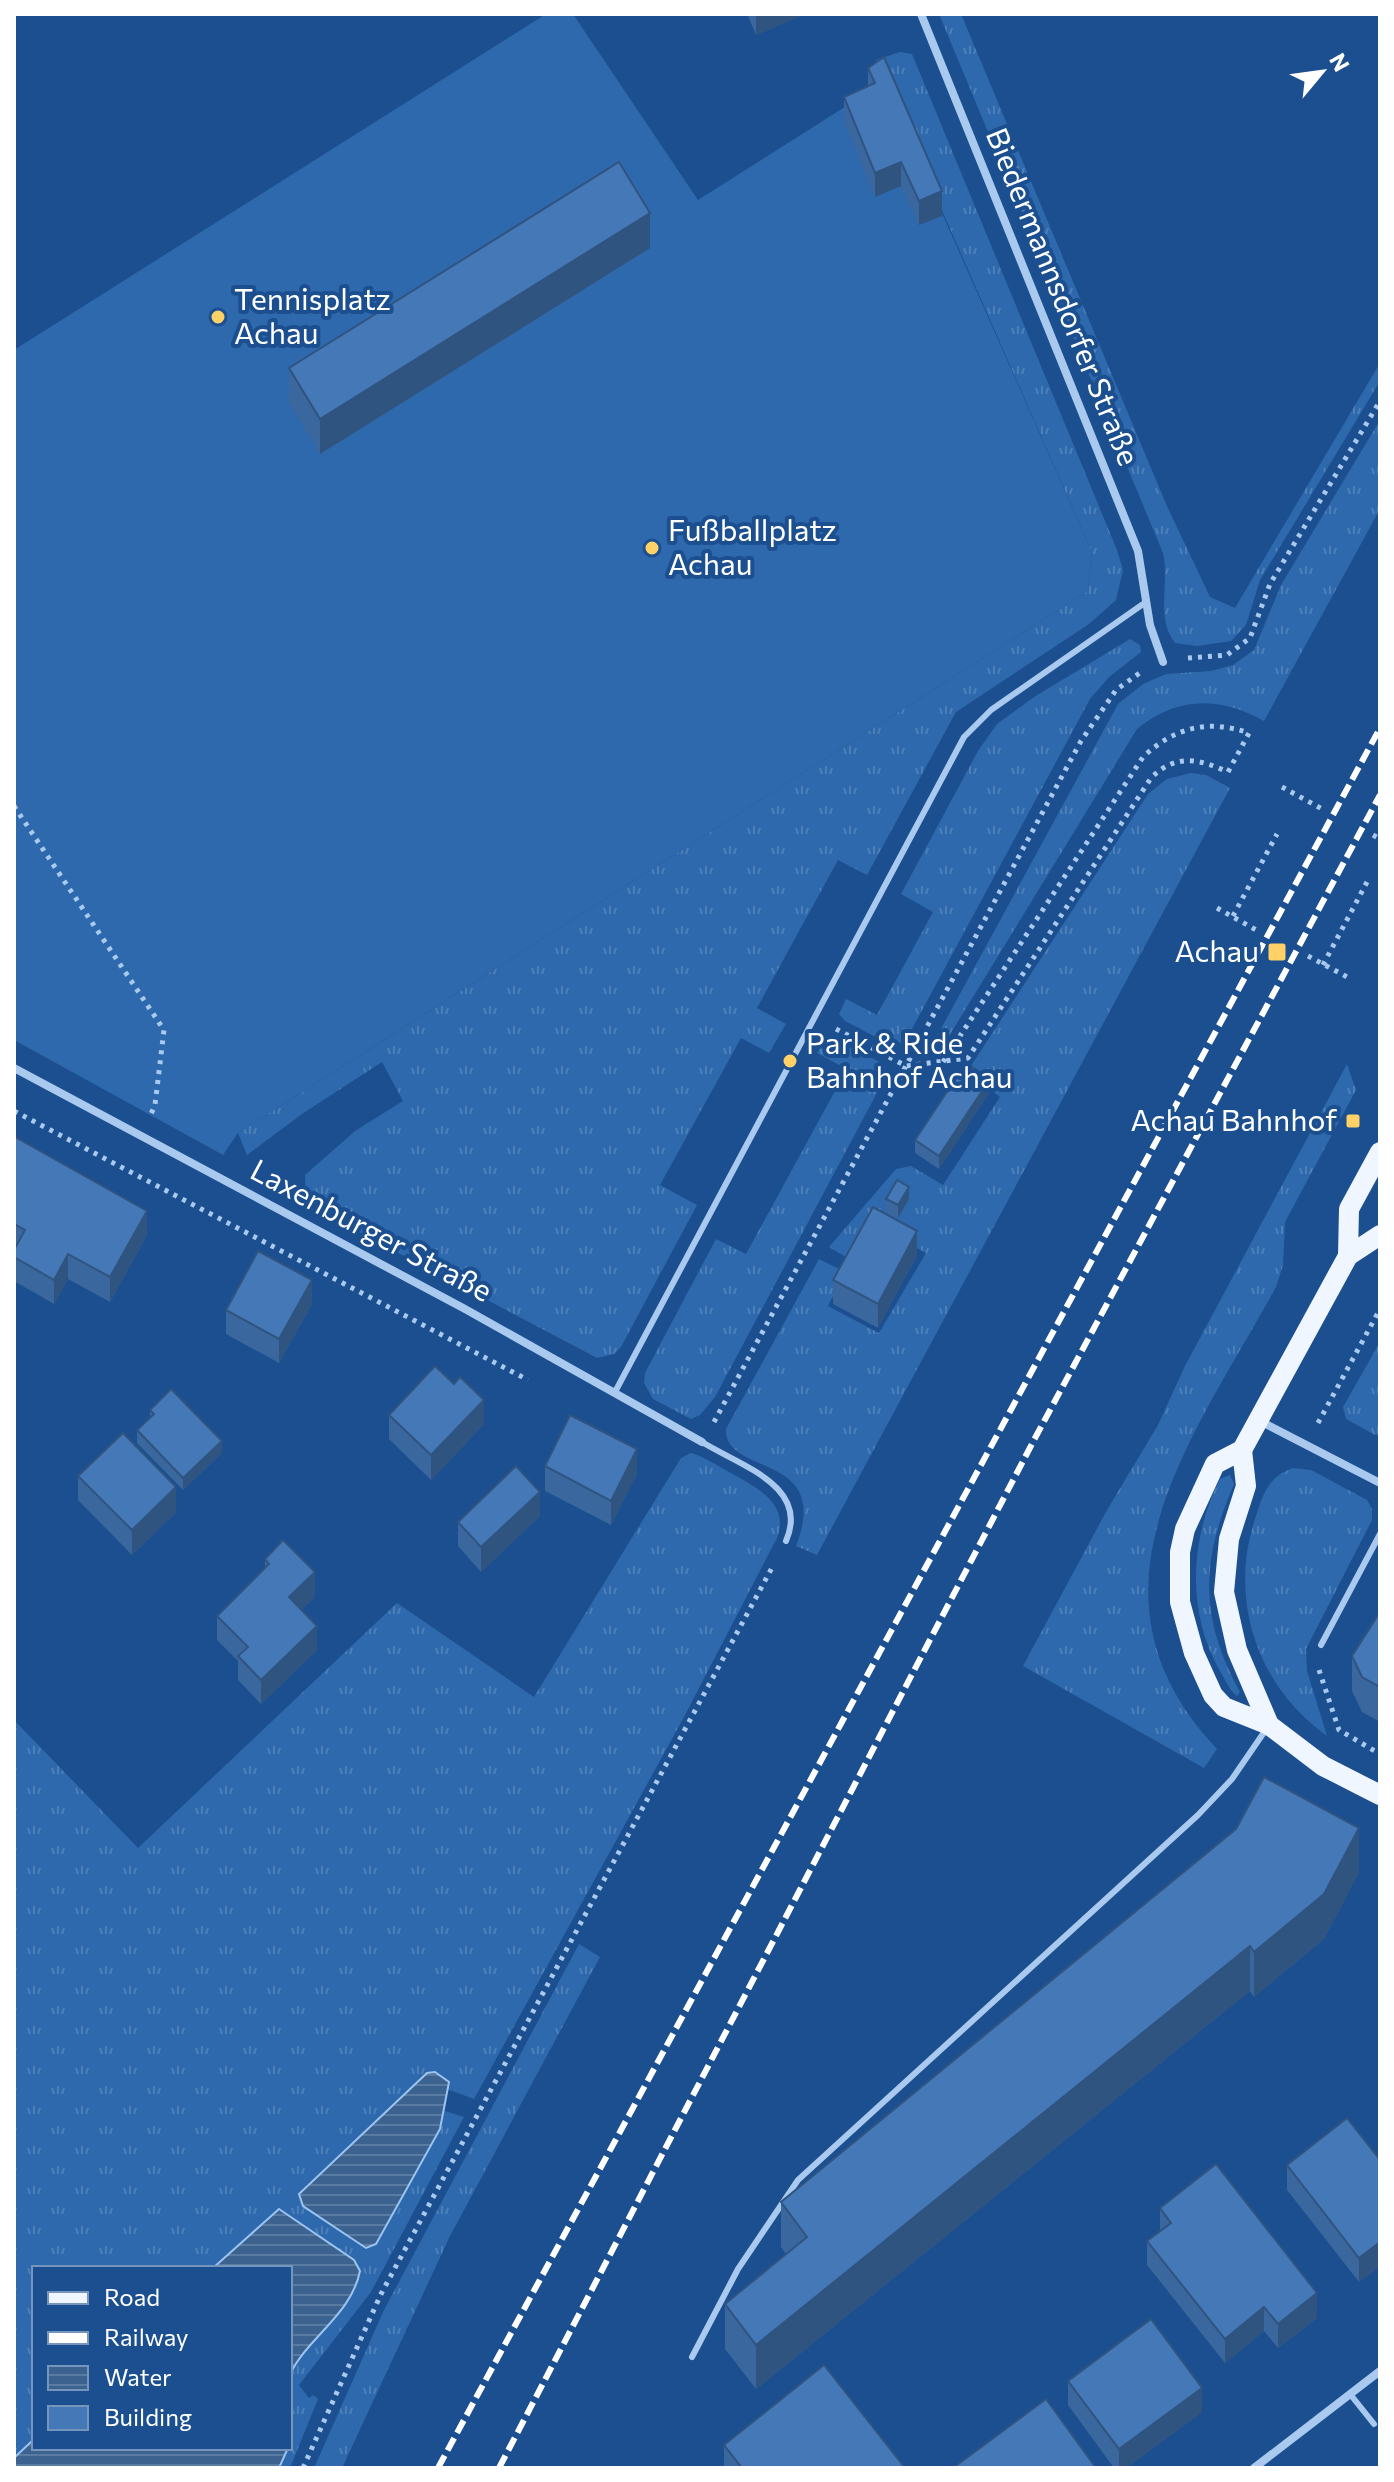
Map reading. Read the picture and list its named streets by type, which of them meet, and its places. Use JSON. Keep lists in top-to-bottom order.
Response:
{
  "streets": {
    "street": ["Biedermannsdorfer Straße", "Laxenburger Straße"]
  },
  "places": {
    "other": ["Tennisplatz Achau", "Fußballplatz Achau", "Park & Ride Bahnhof Achau"],
    "transit": ["Achau", "Achau Bahnhof"]
  },
  "legend": [
    "Road",
    "Railway",
    "Water",
    "Building"
  ],
  "north": "top right"
}
